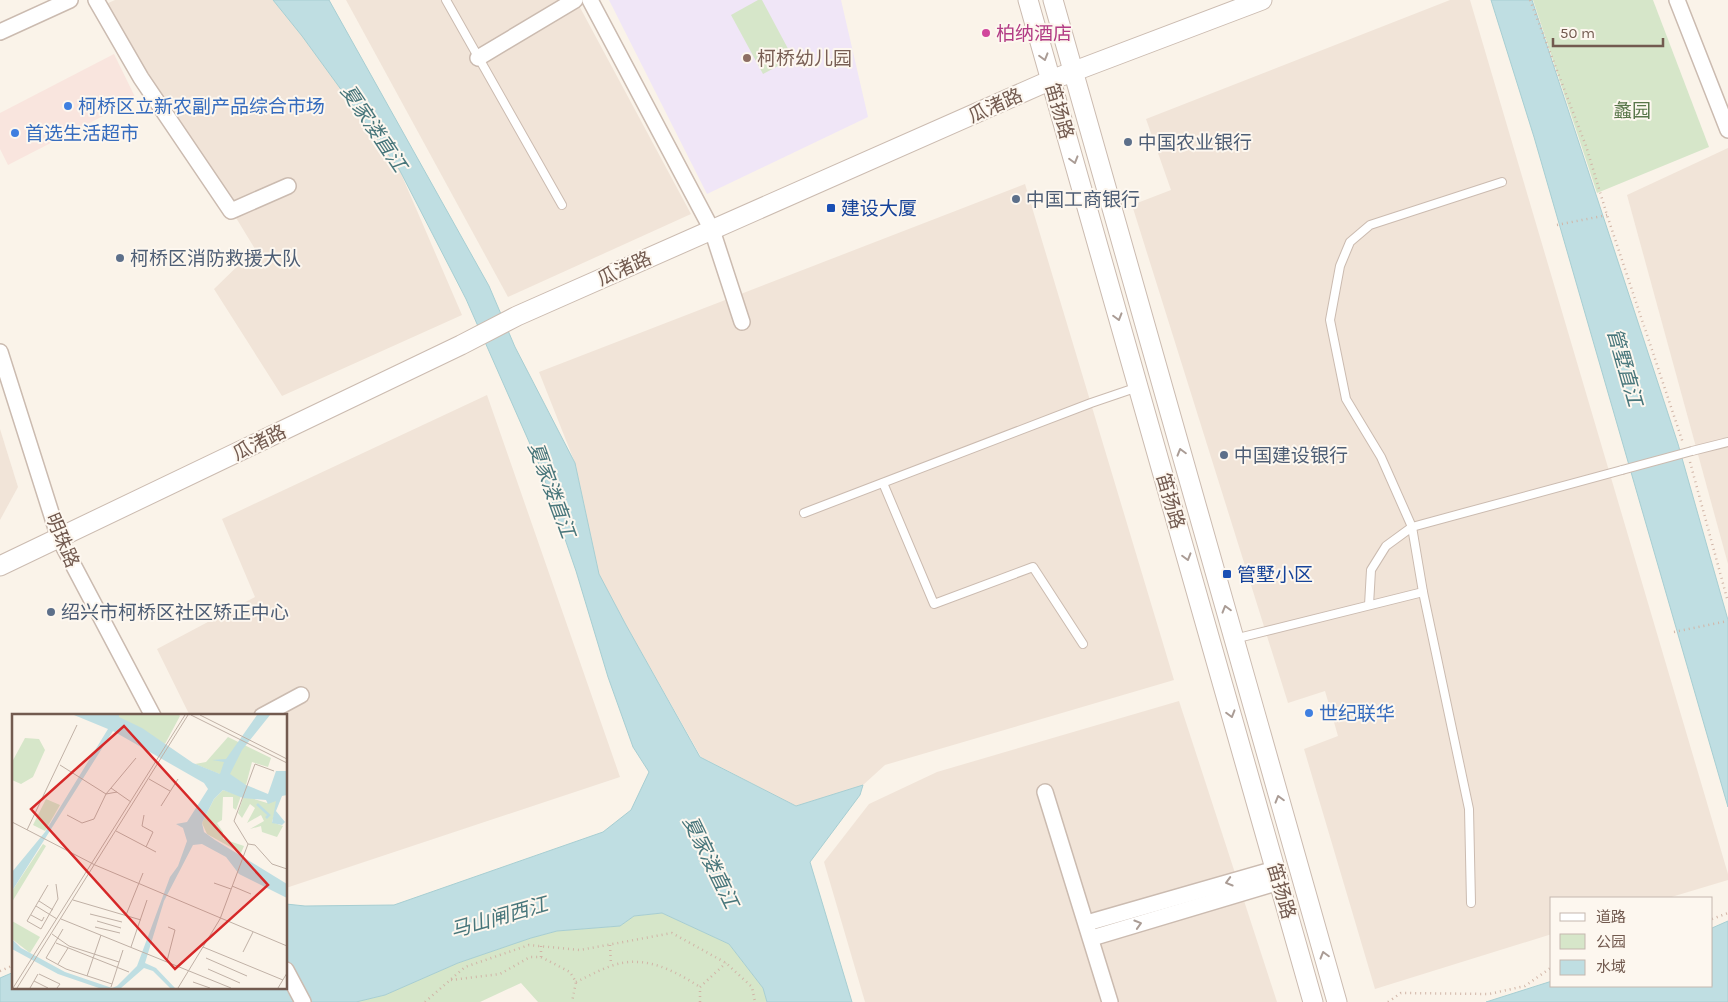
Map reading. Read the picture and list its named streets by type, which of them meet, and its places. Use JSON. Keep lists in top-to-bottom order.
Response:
{
  "streets": {
    "street": ["瓜渚路", "笛扬路", "明珠路"]
  },
  "crossings": [
    ["瓜渚路", "笛扬路"],
    ["瓜渚路", "明珠路"]
  ],
  "water": ["夏家溇直江", "管墅直江", "马山闸西江"],
  "parks": ["蠡园"],
  "places": {
    "other": [
      "柏纳酒店",
      "柯桥幼儿园",
      "柯桥区立新农副产品综合市场",
      "首选生活超市",
      "中国农业银行",
      "中国工商银行",
      "柯桥区消防救援大队",
      "中国建设银行",
      "绍兴市柯桥区社区矫正中心",
      "世纪联华"
    ],
    "transit": ["建设大厦", "管墅小区"]
  },
  "legend": ["道路", "公园", "水域"],
  "scale_bar": "50 m"
}
